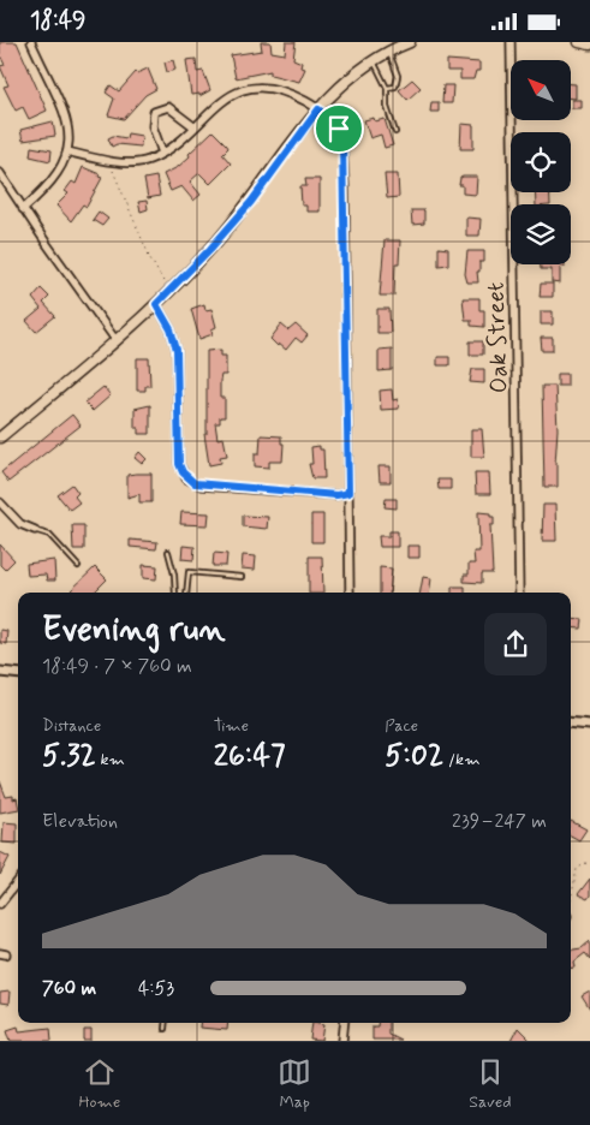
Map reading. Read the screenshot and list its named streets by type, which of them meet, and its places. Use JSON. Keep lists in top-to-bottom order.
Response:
{
  "streets": {
    "street": ["Oak Street"]
  },
  "north": "top left",
  "page": {
    "status": "18:49",
    "heading": ["Evening run", "18:49 · 7 × 760 m"],
    "stats": [
      ["Distance", "5.32 km"],
      ["Time", "26:47"],
      ["Pace", "5:02 /km"]
    ],
    "chart": ["Elevation", "239–247 m"],
    "list": [
      {
        "name": "760 m",
        "note": "4:53"
      }
    ],
    "tabs": ["Home", "Map", "Saved"]
  }
}
